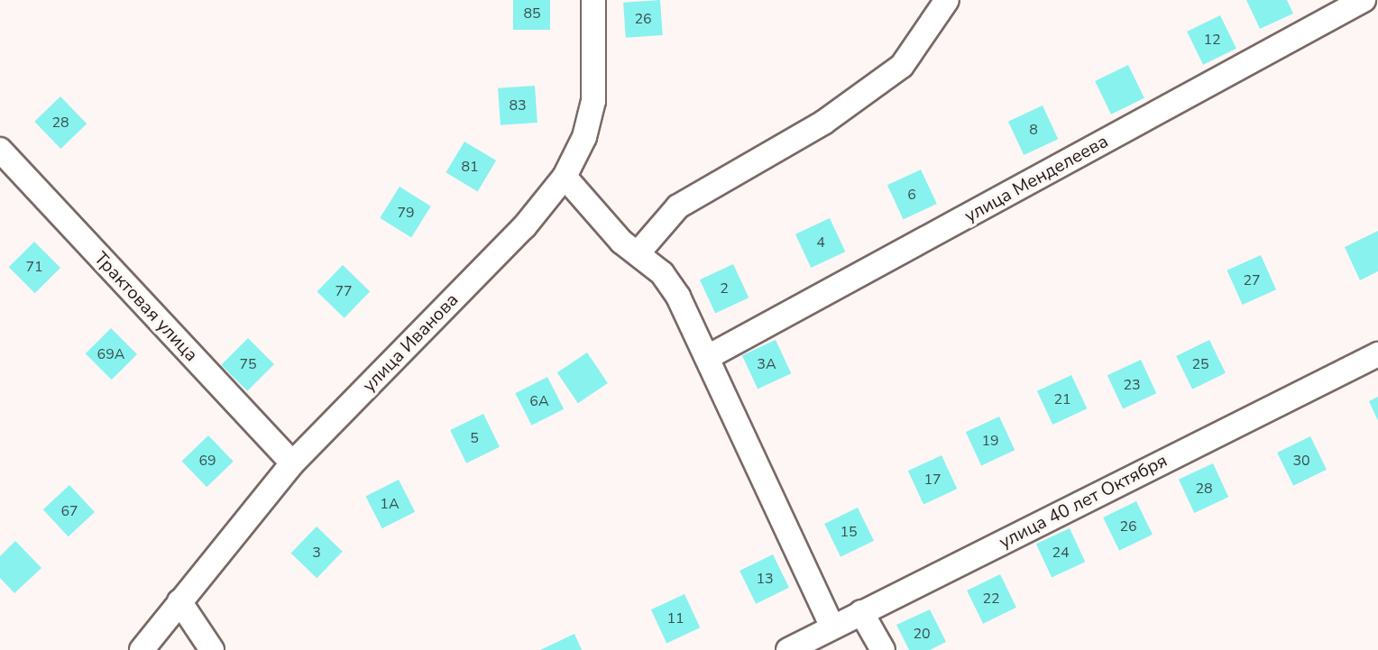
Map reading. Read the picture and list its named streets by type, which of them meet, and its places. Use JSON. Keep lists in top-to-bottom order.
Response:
{
  "streets": {
    "street": [
      "улица Менделеева",
      "Трактовая улица",
      "улица Иванова",
      "улица 40 лет Октября"
    ]
  },
  "crossings": [
    ["Трактовая улица", "улица Иванова"]
  ],
  "house_numbers": [
    "85",
    "26",
    "12",
    "83",
    "28",
    "8",
    "81",
    "6",
    "79",
    "4",
    "71",
    "27",
    "2",
    "77",
    "69А",
    "75",
    "3А",
    "25",
    "23",
    "21",
    "6А",
    "5",
    "19",
    "69",
    "30",
    "17",
    "28",
    "1А",
    "67",
    "26",
    "15",
    "3",
    "24",
    "13",
    "22",
    "11",
    "20"
  ]
}
